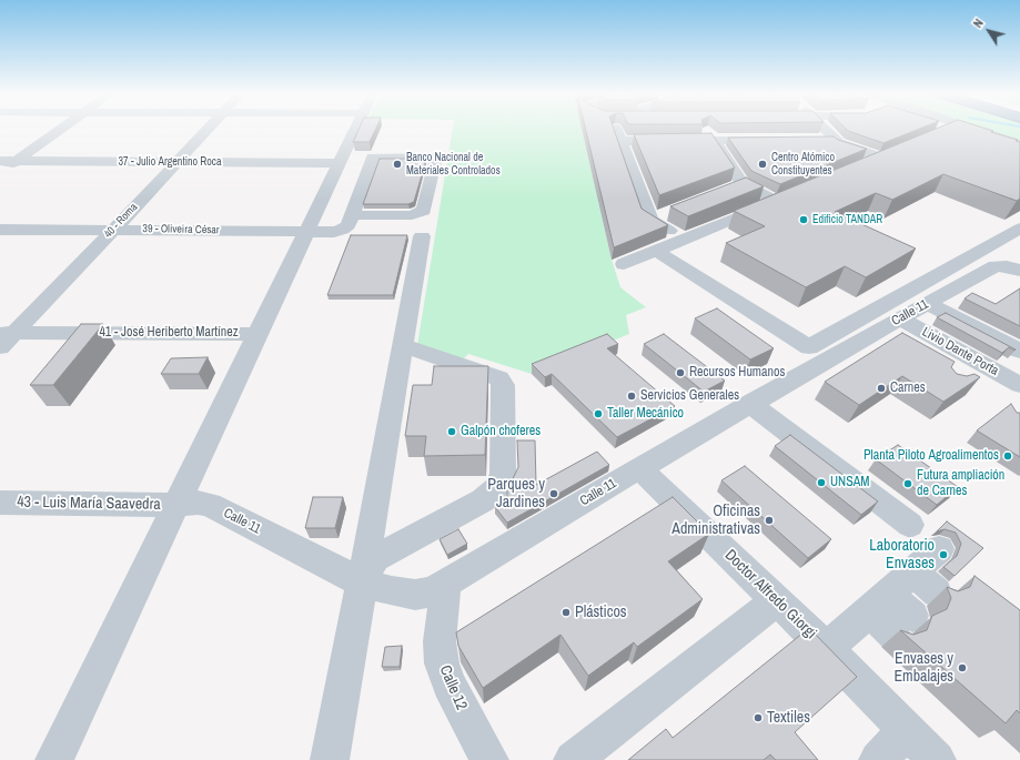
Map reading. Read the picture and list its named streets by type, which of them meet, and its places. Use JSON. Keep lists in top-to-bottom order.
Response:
{
  "streets": {
    "street": [
      "37 - Julio Argentino Roca",
      "40 - Roma",
      "39 - Oliveira César",
      "Calle 11",
      "41 - José Heriberto Martínez",
      "Livio Dante Porta",
      "43 - Luis María Saavedra",
      "Doctor Alfredo Giorgi",
      "Calle 12"
    ]
  },
  "crossings": [
    ["37 - Julio Argentino Roca", "40 - Roma"],
    ["40 - Roma", "39 - Oliveira César"],
    ["40 - Roma", "41 - José Heriberto Martínez"],
    ["Calle 11", "Livio Dante Porta"],
    ["Calle 11", "43 - Luis María Saavedra"],
    ["Calle 11", "Doctor Alfredo Giorgi"],
    ["Calle 11", "Calle 12"]
  ],
  "places": [
    "Banco Nacional de Materiales Controlados",
    "Centro Atómico Constituyentes",
    "Edificio TANDAR",
    "Recursos Humanos",
    "Carnes",
    "Servicios Generales",
    "Taller Mecánico",
    "Galpón choferes",
    "Planta Piloto Agroalimentos",
    "UNSAM",
    "Futura ampliación de Carnes",
    "Parques y Jardines",
    "Oficinas Administrativas",
    "Laboratorio Envases",
    "Plásticos",
    "Envases y Embalajes",
    "Textiles"
  ],
  "north": "top left"
}
